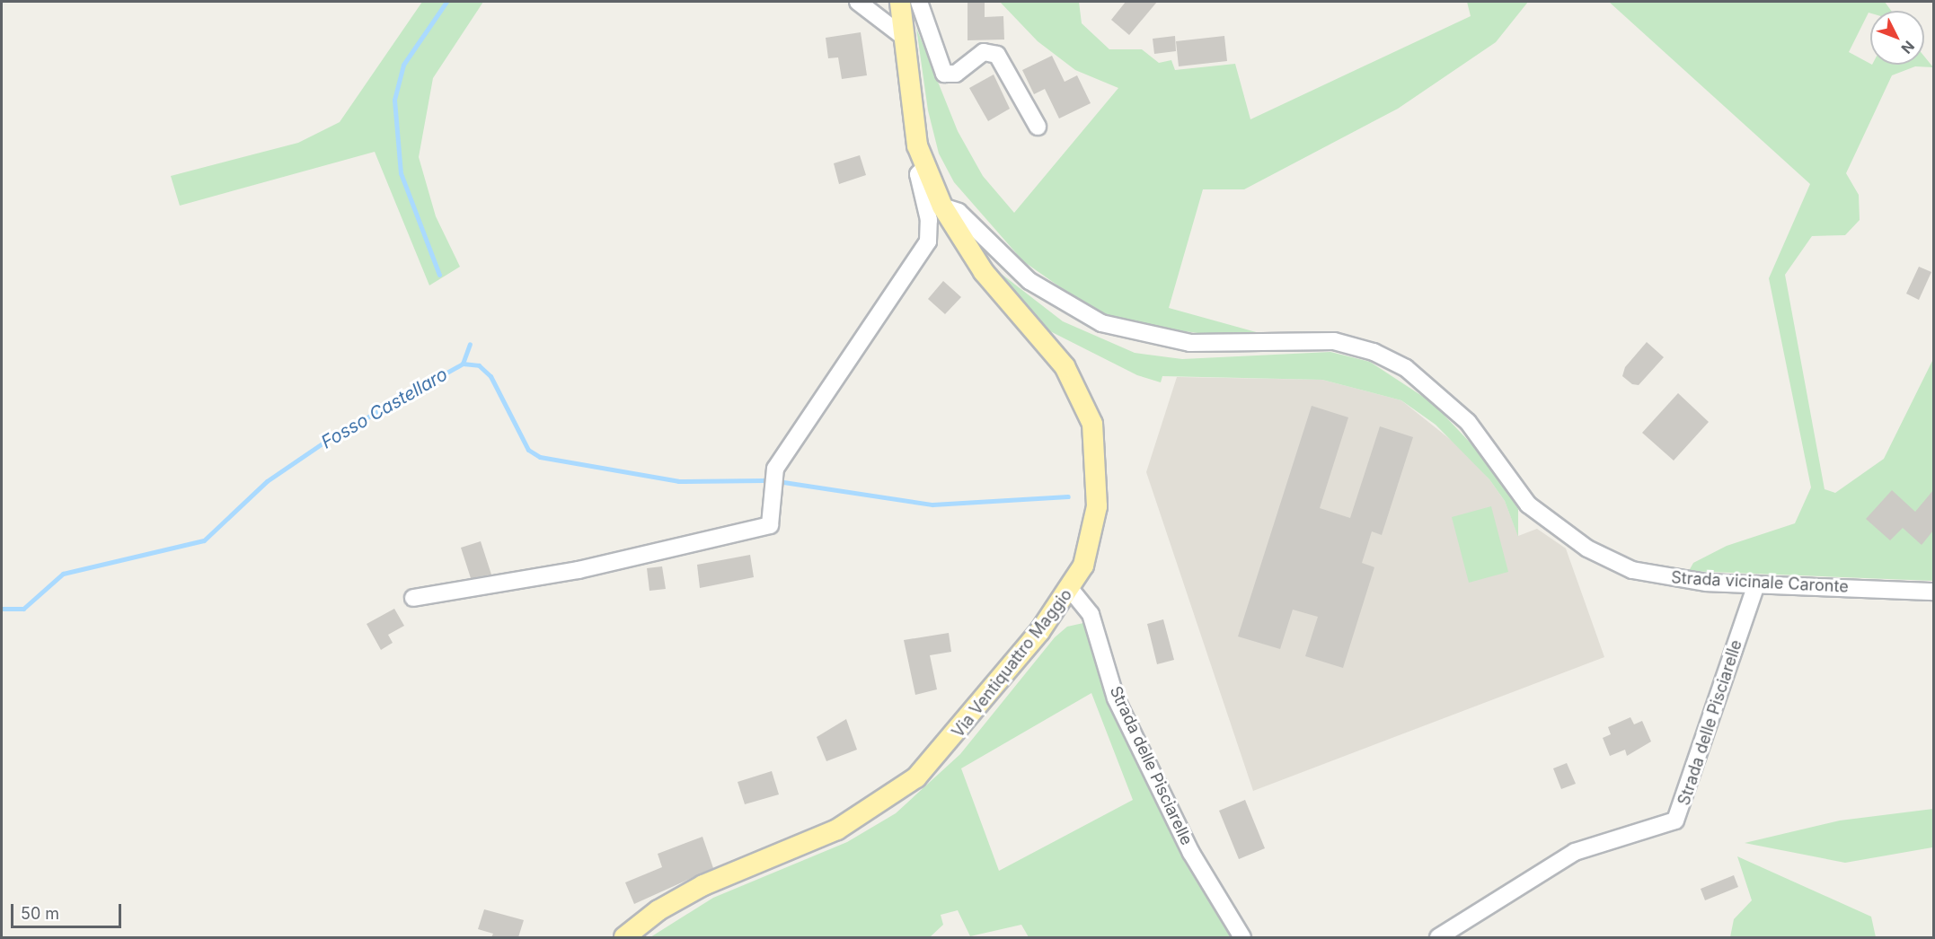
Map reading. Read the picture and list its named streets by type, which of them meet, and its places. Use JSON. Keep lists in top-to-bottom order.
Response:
{
  "streets": {
    "main road": ["Via Ventiquattro Maggio"],
    "street": ["Strada vicinale Caronte", "Strada delle Pisciarelle"]
  },
  "crossings": [
    ["Strada vicinale Caronte", "Via Ventiquattro Maggio"],
    ["Strada vicinale Caronte", "Strada delle Pisciarelle"],
    ["Via Ventiquattro Maggio", "Strada delle Pisciarelle"]
  ],
  "water": ["Fosso Castellaro"],
  "scale_bar": "50 m",
  "north": "bottom right"
}
